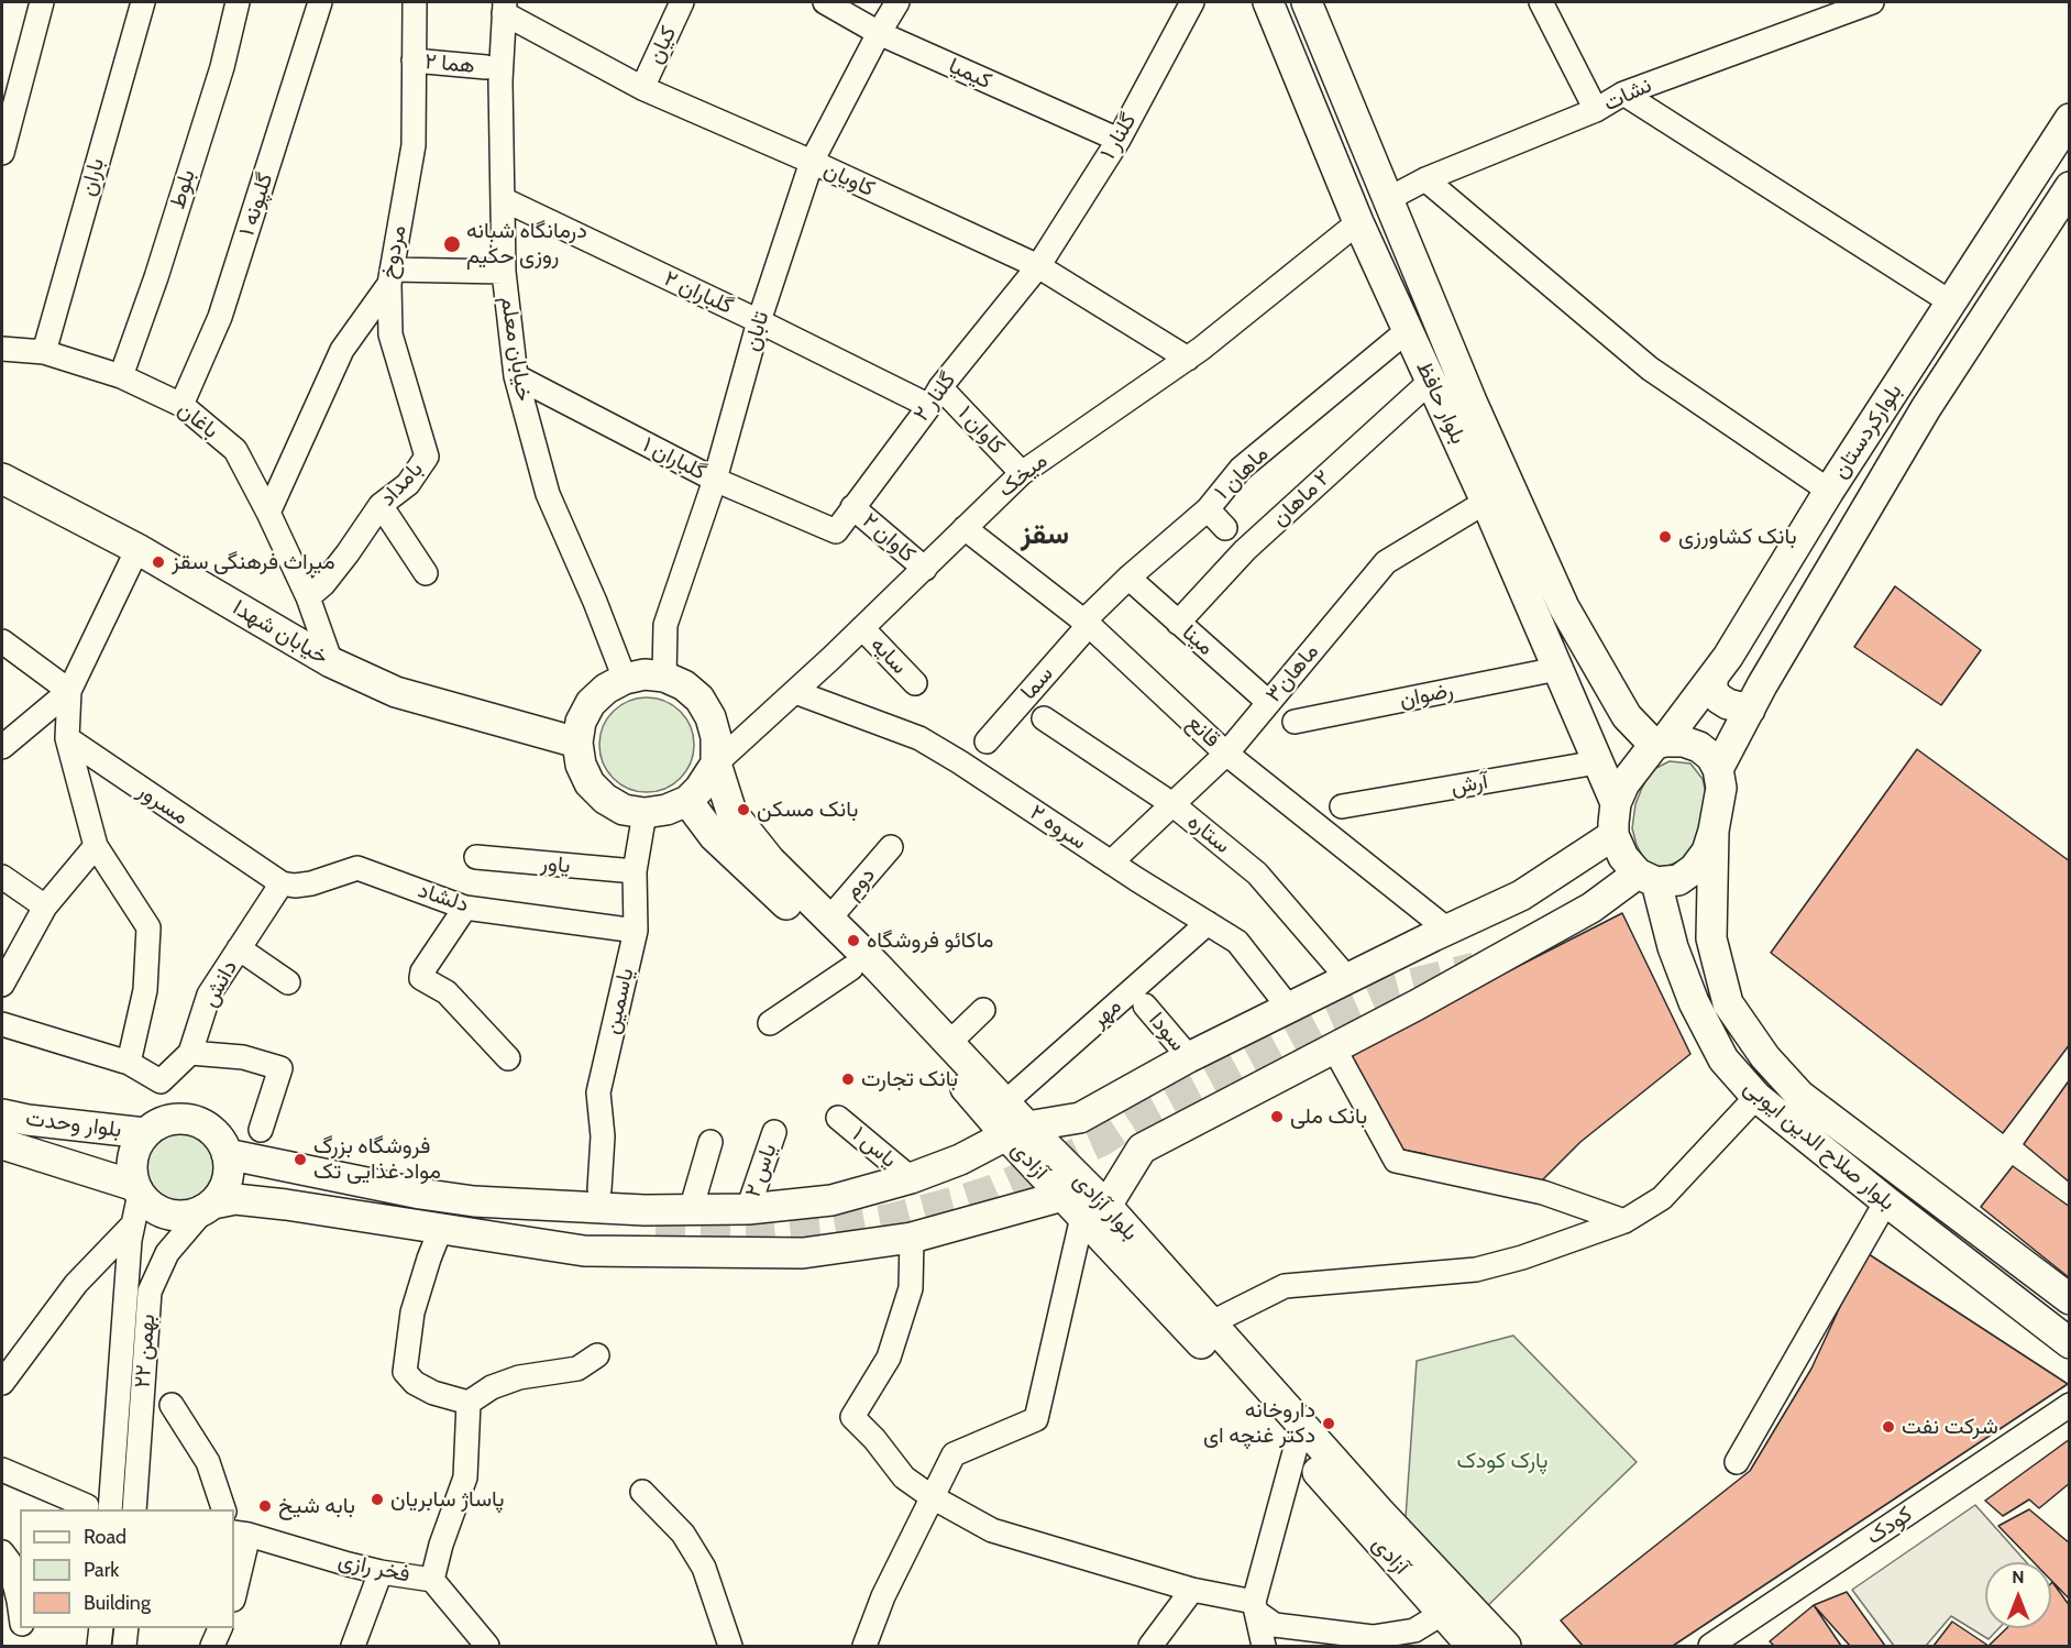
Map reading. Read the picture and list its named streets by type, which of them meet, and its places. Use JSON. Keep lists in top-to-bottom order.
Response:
{
  "streets": {
    "main road": [
      "بلوار حافظ",
      "بلوارکردستان",
      "خیابان شهدا",
      "بلوار وحدت",
      "بلوار صلاح الدین ایوبی",
      "آزادی",
      "بلوار آزادی"
    ],
    "street": [
      "کیان",
      "هما ۲",
      "کیمیا",
      "نشات",
      "گلنار ۱",
      "باران",
      "کاویان",
      "بلوط",
      "گلپونه ۱",
      "مردوخ",
      "گلباران ۲",
      "تابان",
      "خیابان معلم",
      "گلنار ۲",
      "باغان",
      "کاوان ۱",
      "گلباران ۱",
      "ماهان ۱",
      "میخک",
      "بامداد",
      "٢ ماهان",
      "کاوان ۲",
      "مینا",
      "سایه",
      "ماهان۳",
      "سما",
      "رضوان",
      "قانع",
      "آرش",
      "مسرور",
      "سروه ۲",
      "ستاره",
      "یاور",
      "دوم",
      "دلشاد",
      "دانش",
      "یاسمین",
      "مهر",
      "سودا",
      "یاس ۱",
      "یاس ۲",
      "۲۲ بهمن",
      "کودک",
      "فخر رازی"
    ]
  },
  "crossings": [
    ["کیان", "کاویان"],
    ["هما ۲", "مردوخ"],
    ["کیمیا", "گلنار ۱"],
    ["کیمیا", "تابان"],
    ["نشات", "بلوار حافظ"],
    ["گلنار ۱", "کاویان"],
    ["گلنار ۱", "گلنار ۲"],
    ["باران", "باغان"],
    ["کاویان", "تابان"],
    ["کاویان", "خیابان معلم"],
    ["کاویان", "گلنار ۲"],
    ["کاویان", "میخک"],
    ["بلوط", "باغان"],
    ["گلپونه ۱", "باغان"],
    ["مردوخ", "باغان"],
    ["مردوخ", "بامداد"],
    ["گلباران ۲", "تابان"],
    ["گلباران ۲", "خیابان معلم"],
    ["گلباران ۲", "گلنار ۲"],
    ["گلباران ۲", "کاوان ۱"],
    ["تابان", "خیابان معلم"],
    ["تابان", "گلباران ۱"],
    ["تابان", "میخک"],
    ["تابان", "خیابان شهدا"],
    ["تابان", "یاسمین"],
    ["تابان", "آزادی"],
    ["تابان", "بلوار آزادی"],
    ["خیابان معلم", "گلباران ۱"],
    ["خیابان معلم", "میخک"],
    ["خیابان معلم", "خیابان شهدا"],
    ["خیابان معلم", "یاسمین"],
    ["خیابان معلم", "آزادی"],
    ["خیابان معلم", "بلوار آزادی"],
    ["گلنار ۲", "کاوان ۱"],
    ["گلنار ۲", "گلباران ۱"],
    ["گلنار ۲", "کاوان ۲"],
    ["بلوار حافظ", "بلوارکردستان"],
    ["بلوار حافظ", "ماهان ۱"],
    ["بلوار حافظ", "میخک"],
    ["بلوار حافظ", "٢ ماهان"],
    ["بلوار حافظ", "ماهان۳"],
    ["بلوار حافظ", "رضوان"],
    ["بلوار حافظ", "آرش"],
    ["بلوار حافظ", "بلوار صلاح الدین ایوبی"],
    ["باغان", "بامداد"],
    ["کاوان ۱", "میخک"],
    ["بلوارکردستان", "بلوار صلاح الدین ایوبی"],
    ["ماهان ۱", "مینا"],
    ["ماهان ۱", "سما"],
    ["ماهان ۱", "قانع"],
    ["میخک", "کاوان ۲"],
    ["میخک", "خیابان شهدا"],
    ["میخک", "سایه"],
    ["میخک", "قانع"],
    ["میخک", "سروه ۲"],
    ["میخک", "یاسمین"],
    ["میخک", "آزادی"],
    ["میخک", "بلوار آزادی"],
    ["٢ ماهان", "مینا"],
    ["خیابان شهدا", "یاسمین"],
    ["خیابان شهدا", "آزادی"],
    ["خیابان شهدا", "بلوار آزادی"],
    ["مینا", "ماهان۳"],
    ["ماهان۳", "قانع"],
    ["ماهان۳", "سروه ۲"],
    ["ماهان۳", "ستاره"],
    ["سما", "قانع"],
    ["مسرور", "دلشاد"],
    ["مسرور", "دانش"],
    ["سروه ۲", "مهر"],
    ["یاور", "یاسمین"],
    ["دوم", "بلوار آزادی"],
    ["دلشاد", "دانش"],
    ["دلشاد", "یاسمین"],
    ["یاسمین", "آزادی"],
    ["یاسمین", "بلوار آزادی"],
    ["مهر", "بلوار آزادی"],
    ["بلوار وحدت", "۲۲ بهمن"],
    ["آزادی", "بلوار آزادی"]
  ],
  "districts": ["سقز"],
  "parks": ["پارک کودک"],
  "places": [
    "درمانگاه شبانه روزی حکیم",
    "بانک کشاورزی",
    "میراث فرهنگی سقز",
    "بانک مسکن",
    "ماکائو فروشگاه",
    "بانک تجارت",
    "بانک ملی",
    "فروشگاه بزرگ مواد غذایی تک",
    "داروخانه دکتر غنچه ای",
    "شرکت نفت",
    "پاساژ سابریان",
    "بابه شیخ"
  ],
  "legend": ["Road", "Park", "Building"],
  "north": "top"
}
